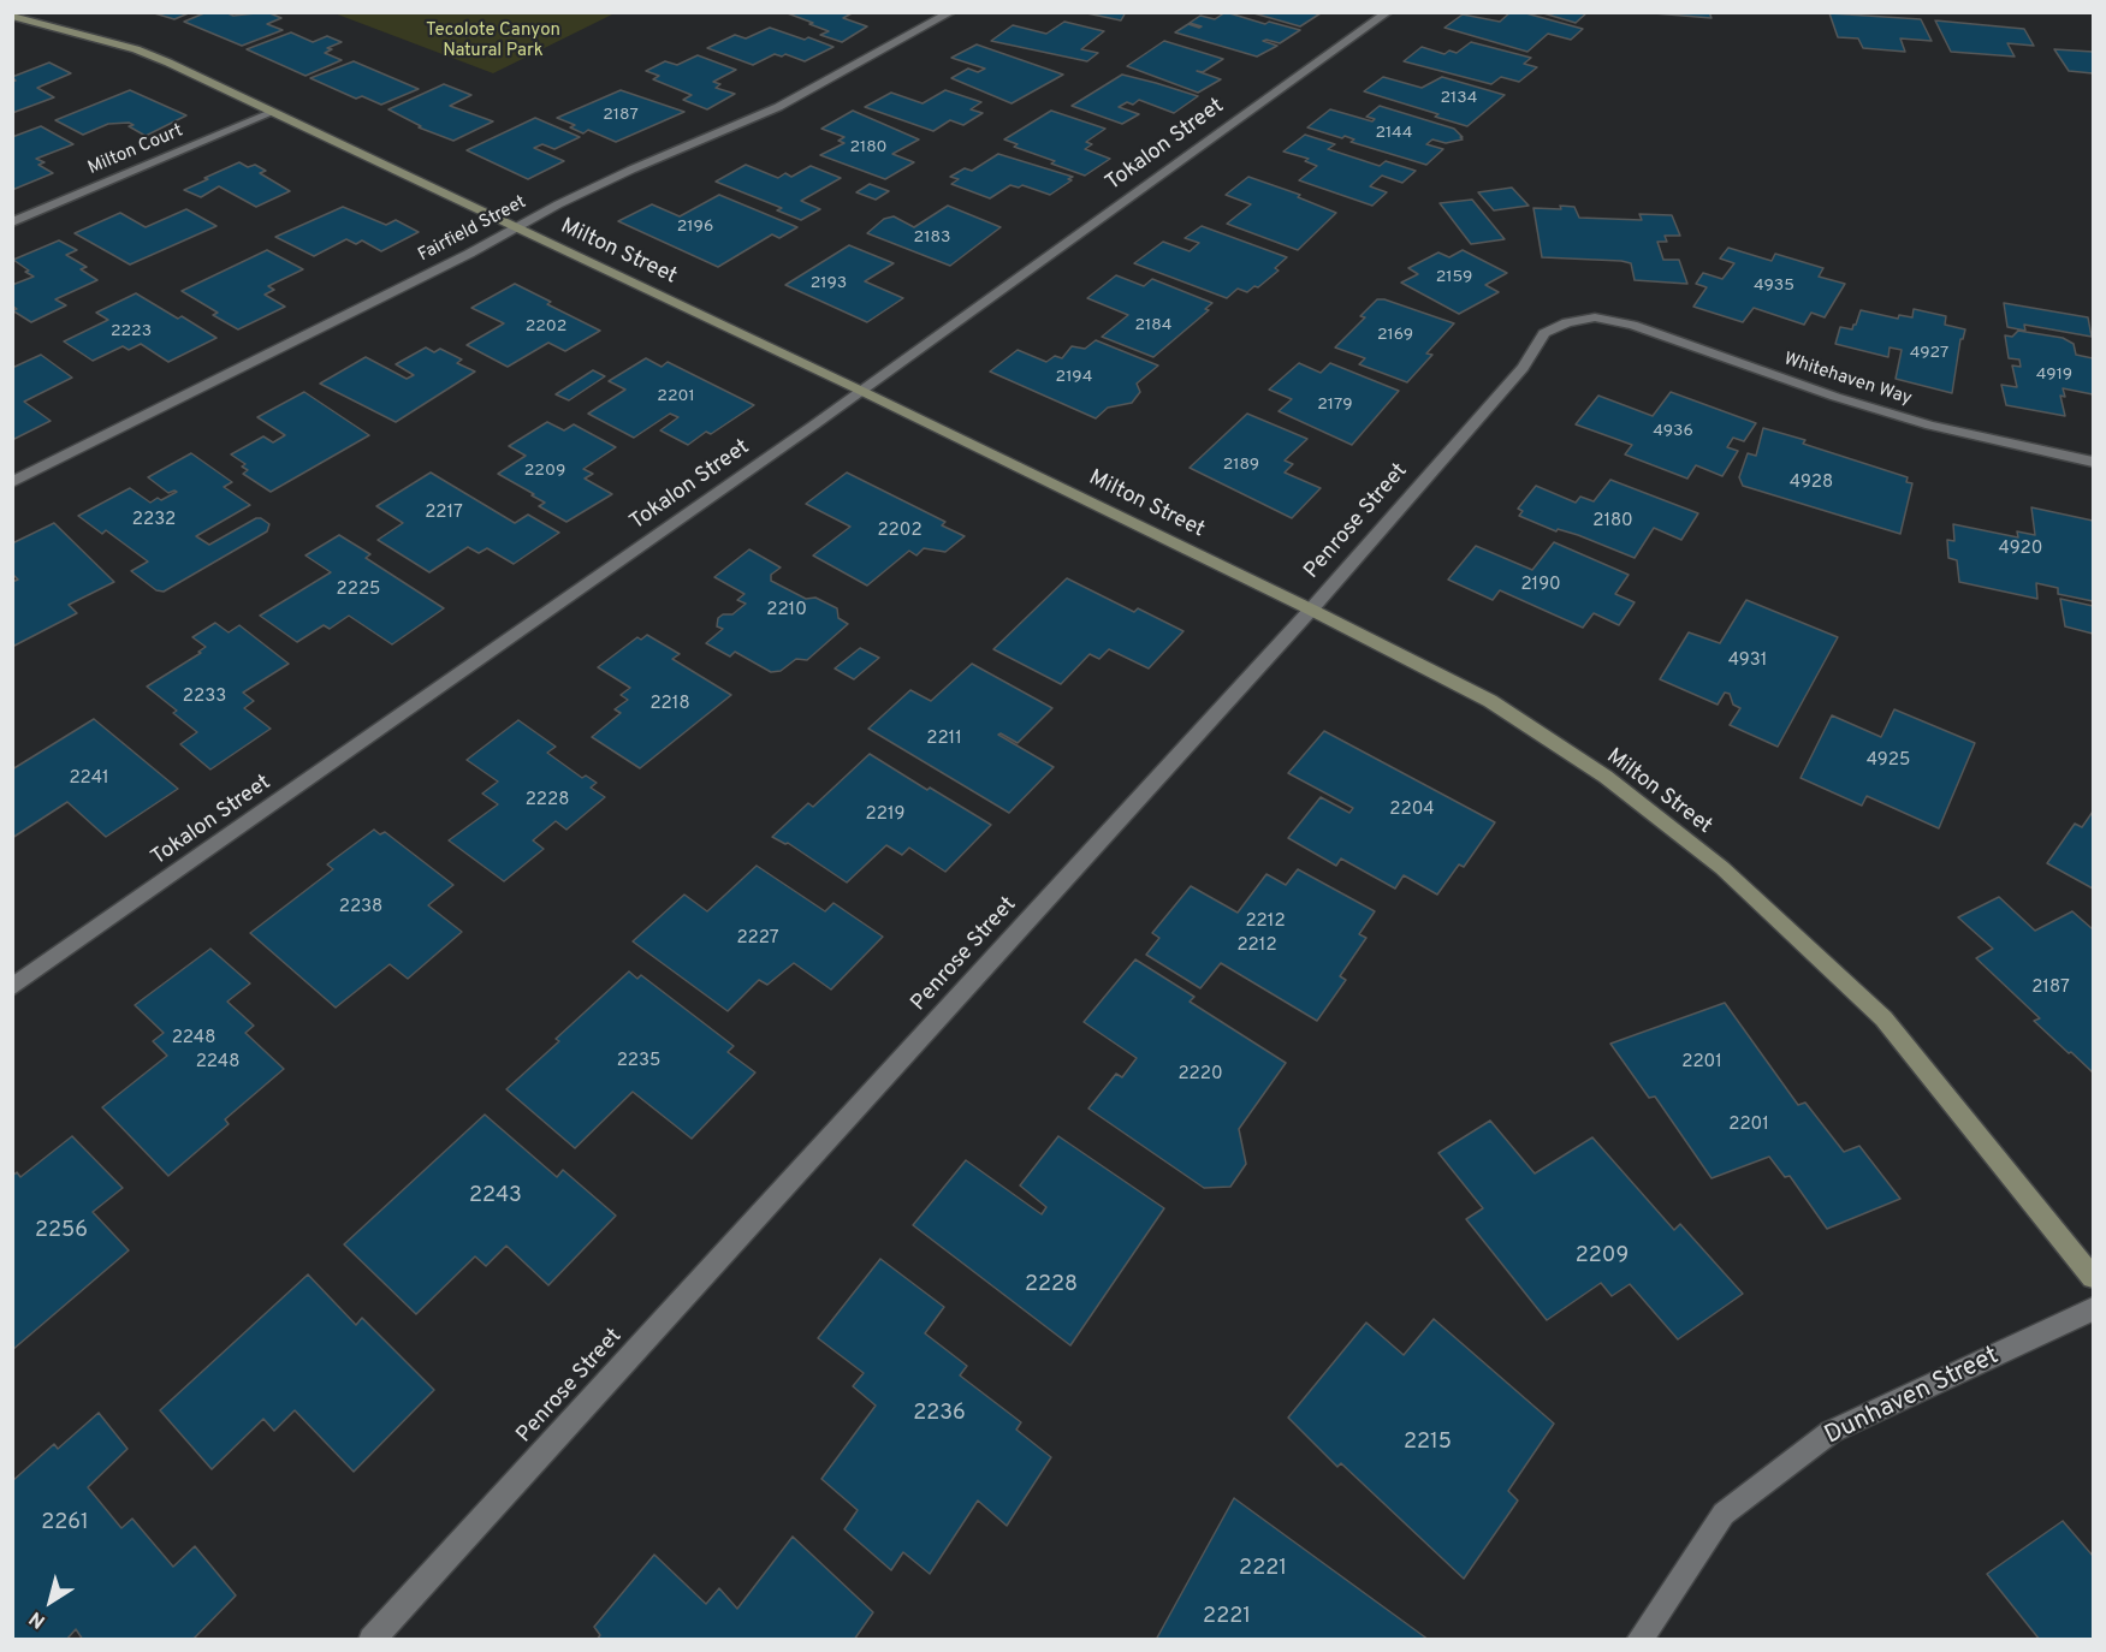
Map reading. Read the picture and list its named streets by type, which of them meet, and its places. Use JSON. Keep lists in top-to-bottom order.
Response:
{
  "streets": {
    "main road": ["Milton Street"],
    "street": [
      "Tokalon Street",
      "Milton Court",
      "Fairfield Street",
      "Whitehaven Way",
      "Penrose Street",
      "Dunhaven Street"
    ]
  },
  "crossings": [
    ["Tokalon Street", "Milton Street"],
    ["Milton Court", "Milton Street"],
    ["Fairfield Street", "Milton Street"],
    ["Milton Street", "Penrose Street"],
    ["Whitehaven Way", "Penrose Street"]
  ],
  "parks": ["Tecolote Canyon Natural Park"],
  "house_numbers": [
    "2134",
    "2187",
    "2144",
    "2180",
    "2196",
    "2183",
    "2159",
    "2193",
    "4935",
    "2184",
    "2202",
    "2223",
    "2169",
    "4927",
    "4919",
    "2194",
    "2201",
    "2179",
    "4936",
    "2189",
    "2209",
    "4928",
    "2217",
    "2232",
    "2180",
    "2202",
    "4920",
    "2190",
    "2225",
    "2210",
    "4931",
    "2233",
    "2218",
    "2211",
    "4925",
    "2241",
    "2228",
    "2204",
    "2219",
    "2238",
    "2212",
    "2227",
    "2212",
    "2187",
    "2248",
    "2235",
    "2248",
    "2201",
    "2220",
    "2201",
    "2243",
    "2256",
    "2209",
    "2228",
    "2236",
    "2215",
    "2261",
    "2221",
    "2221"
  ],
  "north": "bottom left"
}
